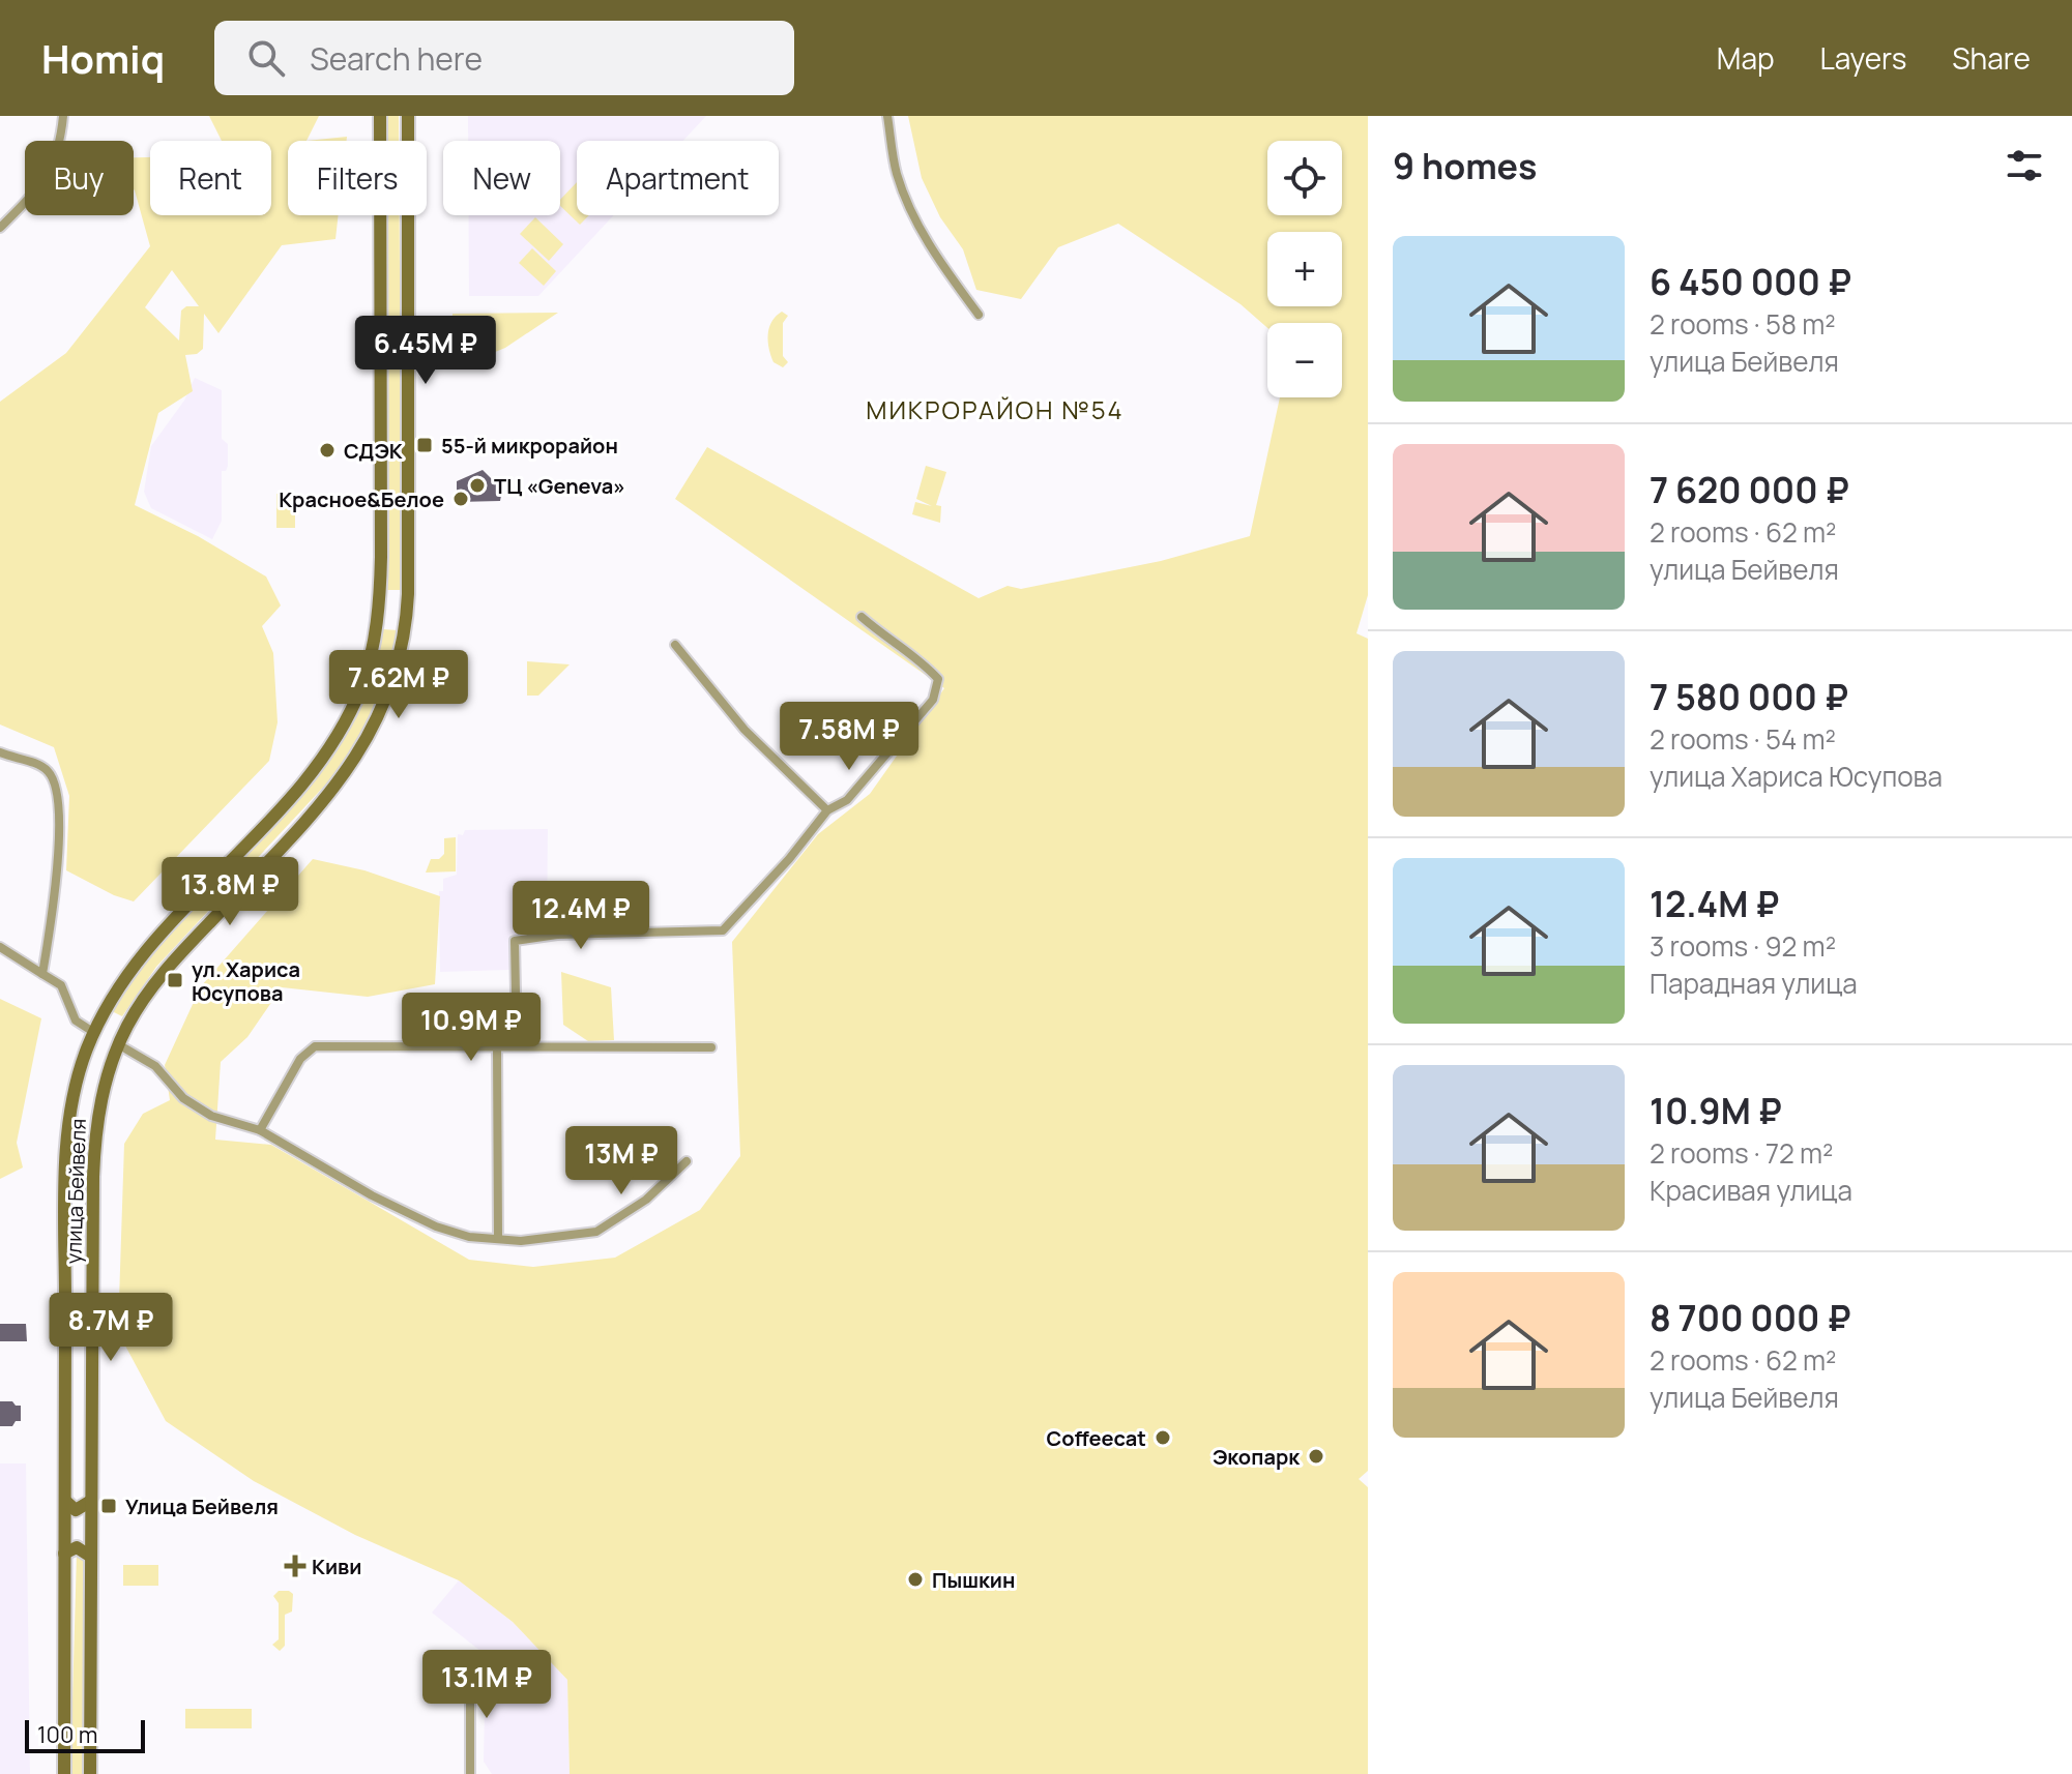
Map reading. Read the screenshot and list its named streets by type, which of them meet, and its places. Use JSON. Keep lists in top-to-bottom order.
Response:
{
  "streets": {
    "main road": ["улица Бейвеля"]
  },
  "districts": ["МИКРОРАЙОН №54"],
  "places": {
    "transit": ["55-й микрорайон", "ул. Хариса Юсупова", "Улица Бейвеля"],
    "other": [
      "СДЭК",
      "ТЦ «Geneva»",
      "Красное&Белое",
      "Coffeecat",
      "Экопарк",
      "Пышкин"
    ],
    "health": ["Киви"]
  },
  "scale_bar": "100 m",
  "page": {
    "header": "Homiq",
    "search": "Search here",
    "nav": ["Map", "Layers", "Share"],
    "heading": "9 homes",
    "map_buttons": ["+", "−"],
    "chip": [
      "Buy",
      "Rent",
      "Filters",
      "New",
      "Apartment"
    ],
    "list": [
      {
        "name": "6 450 000 ₽",
        "note": "2 rooms · 58 m² · улица Бейвеля"
      },
      {
        "name": "7 620 000 ₽",
        "note": "2 rooms · 62 m² · улица Бейвеля"
      },
      {
        "name": "7 580 000 ₽",
        "note": "2 rooms · 54 m² · улица Хариса Юсупова"
      },
      {
        "name": "12.4M ₽",
        "note": "3 rooms · 92 m² · Парадная улица"
      },
      {
        "name": "10.9M ₽",
        "note": "2 rooms · 72 m² · Красивая улица"
      },
      {
        "name": "8 700 000 ₽",
        "note": "2 rooms · 62 m² · улица Бейвеля"
      }
    ],
    "price": [
      "6.45M ₽",
      "7.62M ₽",
      "7.58M ₽",
      "13.8M ₽",
      "12.4M ₽",
      "10.9M ₽",
      "13M ₽",
      "8.7M ₽",
      "13.1M ₽"
    ],
    "scale": "100 m"
  }
}
